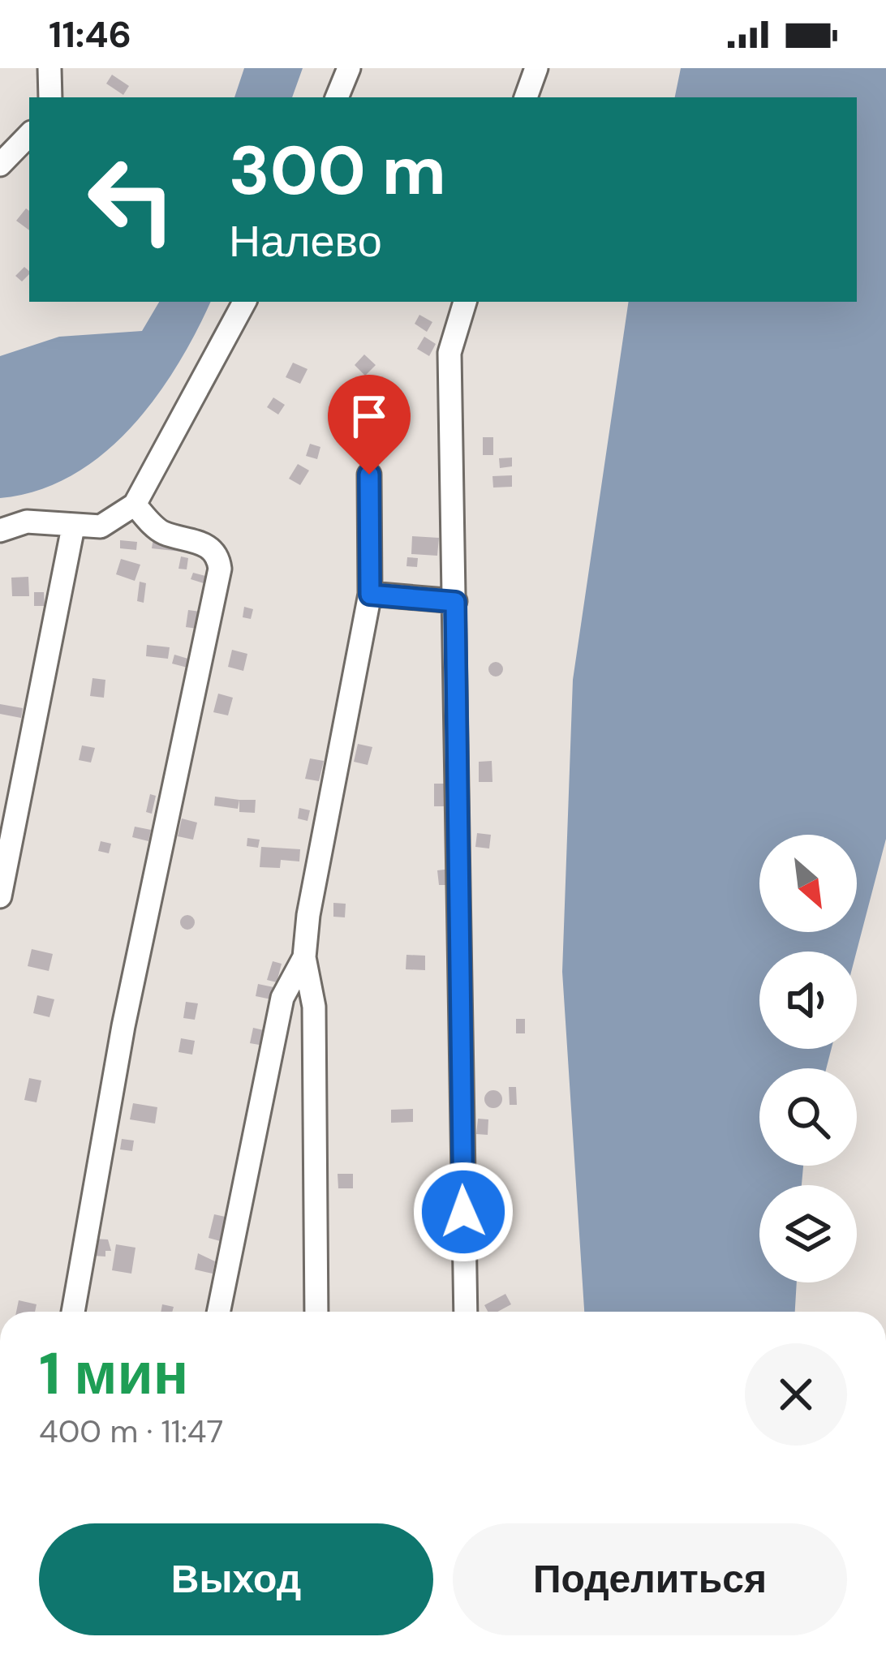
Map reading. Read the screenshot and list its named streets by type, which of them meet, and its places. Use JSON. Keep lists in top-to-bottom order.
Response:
{
  "north": "bottom right",
  "page": {
    "status": "11:46",
    "turn": ["300 m", "Налево"],
    "heading": ["1 мин", "400 m · 11:47"],
    "buttons": ["Выход", "Поделиться"]
  }
}
